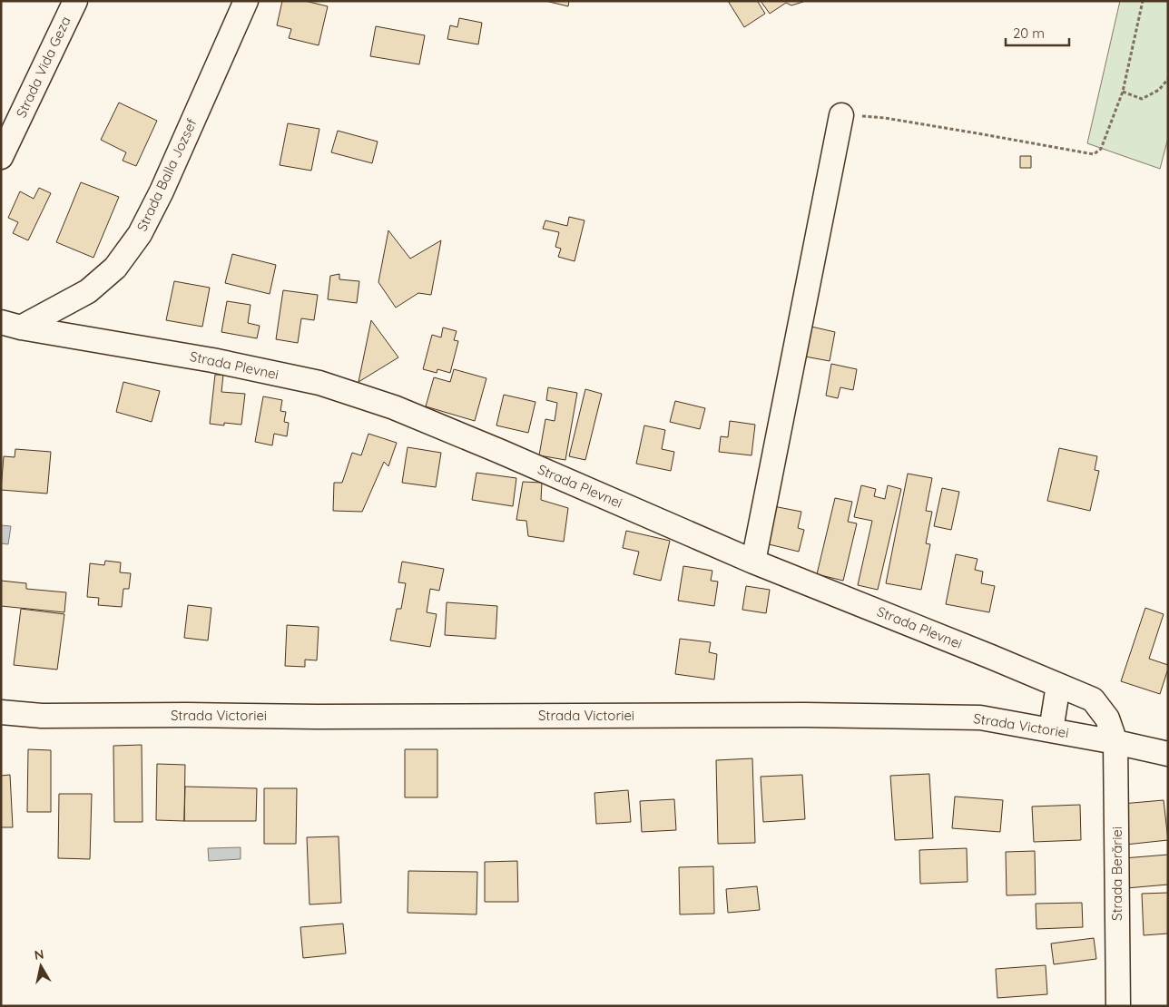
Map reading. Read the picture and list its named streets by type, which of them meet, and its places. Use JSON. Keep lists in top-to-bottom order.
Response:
{
  "streets": {
    "street": [
      "Strada Vida Geza",
      "Strada Balla Jozsef",
      "Strada Plevnei",
      "Strada Victoriei",
      "Strada Berăriei"
    ]
  },
  "crossings": [
    ["Strada Balla Jozsef", "Strada Plevnei"],
    ["Strada Plevnei", "Strada Victoriei"],
    ["Strada Plevnei", "Strada Berăriei"],
    ["Strada Victoriei", "Strada Berăriei"]
  ],
  "scale_bar": "20 m",
  "north": "top"
}
